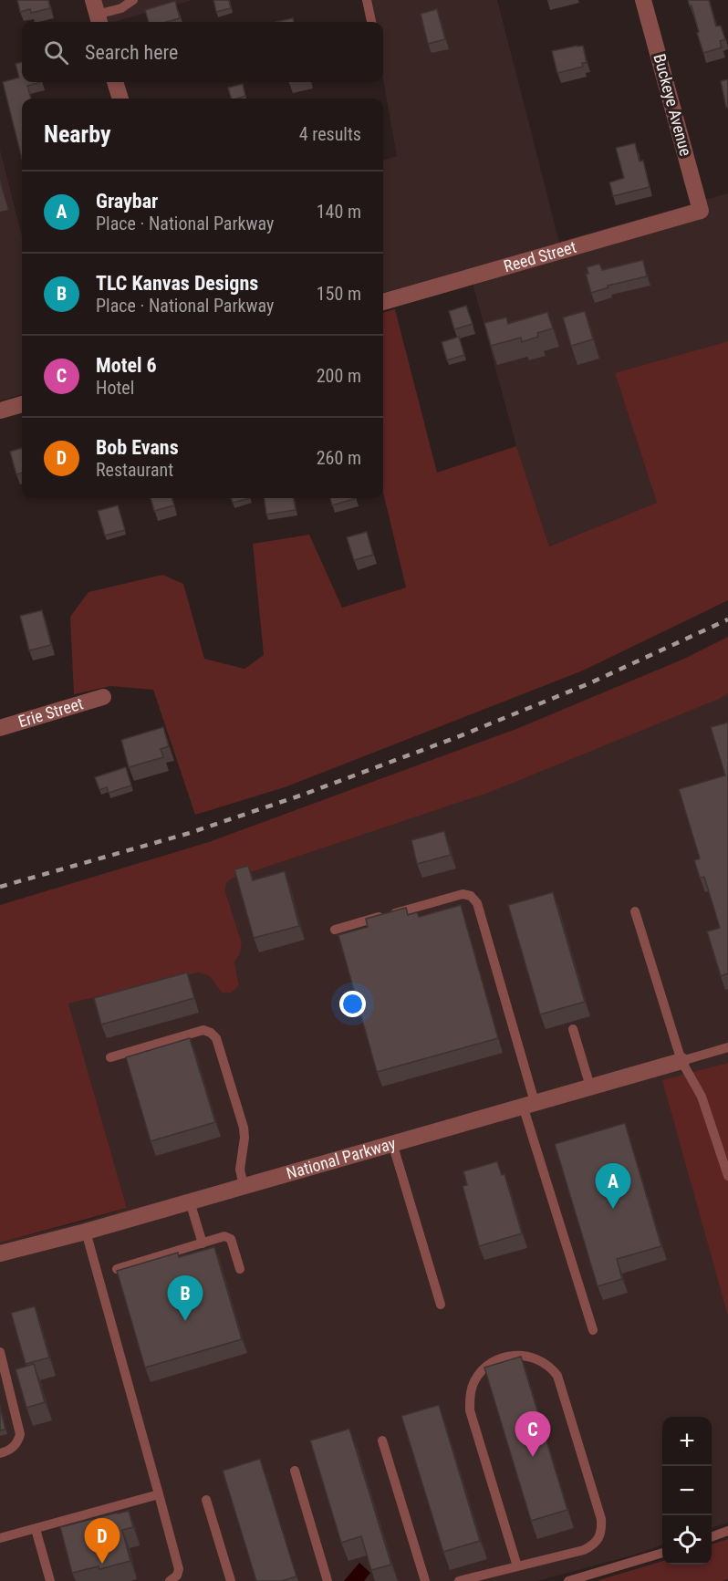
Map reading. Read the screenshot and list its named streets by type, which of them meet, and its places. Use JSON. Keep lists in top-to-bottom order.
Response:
{
  "streets": {
    "street": [
      "Buckeye Avenue",
      "Reed Street",
      "Erie Street",
      "National Parkway"
    ]
  },
  "crossings": [
    ["Buckeye Avenue", "Reed Street"]
  ],
  "page": {
    "search": "Search here",
    "heading": ["Nearby", "4 results"],
    "list": [
      {
        "mark": "A",
        "name": "Graybar",
        "note": "Place · National Parkway",
        "value": "140 m"
      },
      {
        "mark": "B",
        "name": "TLC Kanvas Designs",
        "note": "Place · National Parkway",
        "value": "150 m"
      },
      {
        "mark": "C",
        "name": "Motel 6",
        "note": "Hotel",
        "value": "200 m"
      },
      {
        "mark": "D",
        "name": "Bob Evans",
        "note": "Restaurant",
        "value": "260 m"
      }
    ],
    "pins": [
      "A",
      "B",
      "C",
      "D"
    ],
    "map_buttons": ["+", "−"]
  }
}
